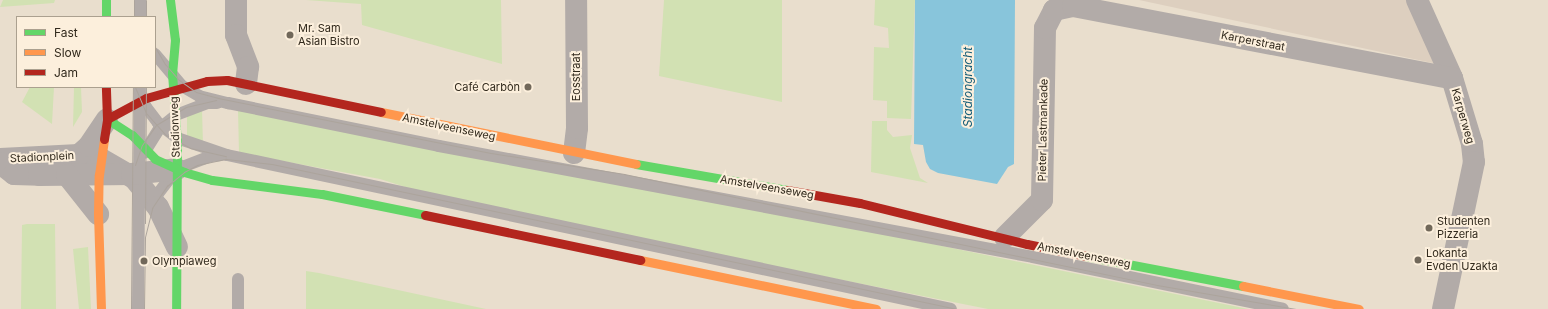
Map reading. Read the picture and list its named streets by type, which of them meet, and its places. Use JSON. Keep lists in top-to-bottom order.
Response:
{
  "streets": {
    "main road": ["Stadionweg", "Amstelveenseweg"],
    "street": [
      "Karperstraat",
      "Eosstraat",
      "Karperweg",
      "Pieter Lastmankade",
      "Stadionplein"
    ]
  },
  "crossings": [
    ["Karperstraat", "Karperweg"],
    ["Karperstraat", "Pieter Lastmankade"],
    ["Eosstraat", "Amstelveenseweg"],
    ["Stadionweg", "Amstelveenseweg"],
    ["Stadionweg", "Stadionplein"],
    ["Amstelveenseweg", "Pieter Lastmankade"]
  ],
  "water": ["Stadiongracht"],
  "places": [
    "Mr. Sam Asian Bistro",
    "Café Carbòn",
    "Studenten Pizzeria",
    "Lokanta Evden Uzakta",
    "Olympiaweg"
  ],
  "legend": ["Fast", "Slow", "Jam"]
}
